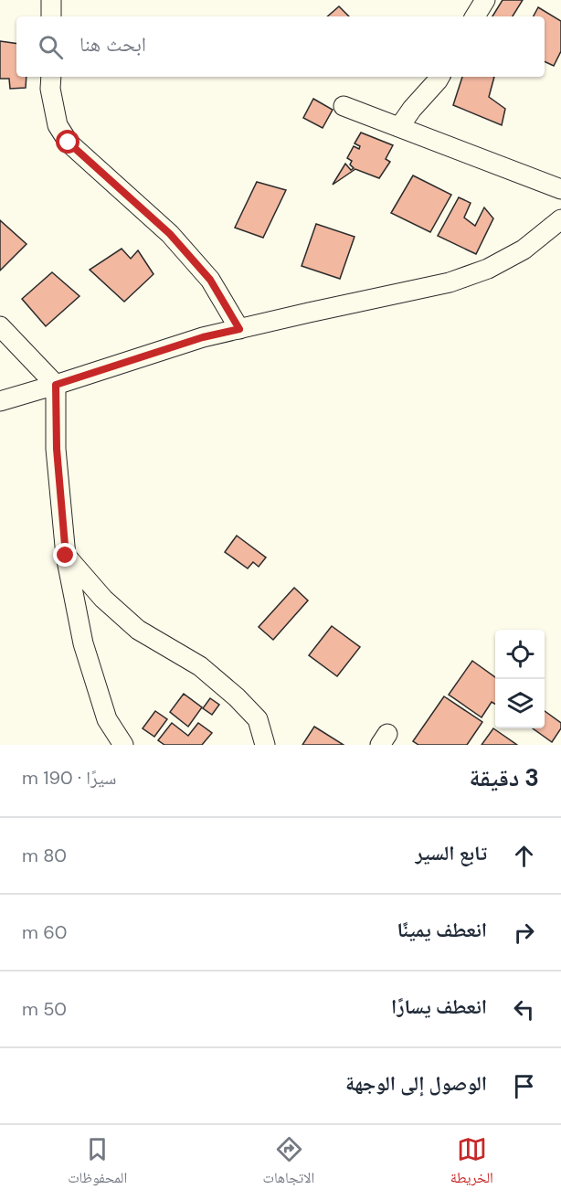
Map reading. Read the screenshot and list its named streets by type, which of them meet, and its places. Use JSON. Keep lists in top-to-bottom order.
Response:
{
  "page": {
    "search": "ابحث هنا",
    "heading": ["3 دقيقة", "سيرًا · 190 m"],
    "list": [
      ["تابع السير", "80 m"],
      ["انعطف يمينًا", "60 m"],
      ["انعطف يسارًا", "50 m"],
      "الوصول إلى الوجهة"
    ],
    "nav": ["الخريطة", "الاتجاهات", "المحفوظات"]
  }
}
